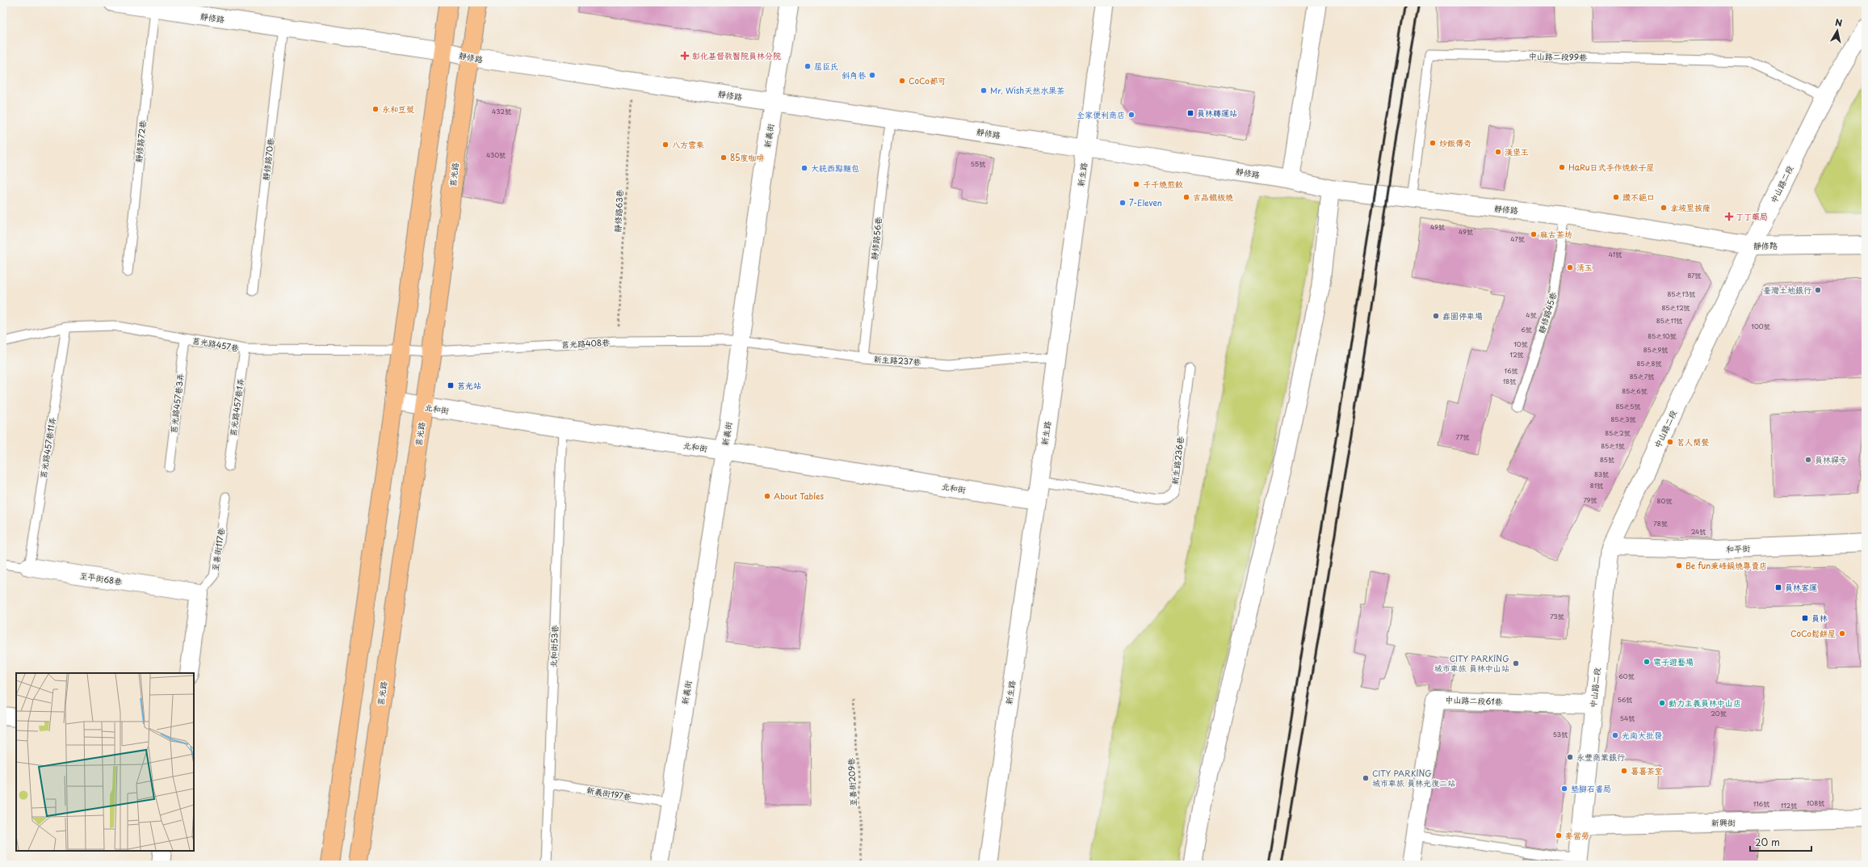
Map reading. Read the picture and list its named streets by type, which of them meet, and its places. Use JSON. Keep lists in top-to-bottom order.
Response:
{
  "streets": {
    "main road": ["莒光路"],
    "street": [
      "靜修路",
      "新義街",
      "新生路",
      "中山路二段",
      "北和街",
      "和平街",
      "至平街68巷",
      "中山路二段61巷",
      "新興街"
    ],
    "lane": [
      "中山路二段99巷",
      "靜修路72巷",
      "靜修路70巷",
      "靜修路56巷",
      "靜修路45巷",
      "莒光路408巷",
      "莒光路457巷",
      "新生路237巷",
      "莒光路457巷3弄",
      "莒光路457巷1弄",
      "莒光路457巷11弄",
      "新生路236巷",
      "至善街117巷",
      "北和街53巷",
      "新義街197巷"
    ],
    "path": ["靜修路63巷", "至善街209巷"]
  },
  "crossings": [
    ["靜修路", "中山路二段99巷"],
    ["靜修路", "新義街"],
    ["靜修路", "靜修路72巷"],
    ["靜修路", "靜修路70巷"],
    ["靜修路", "莒光路"],
    ["靜修路", "新生路"],
    ["靜修路", "中山路二段"],
    ["靜修路", "靜修路63巷"],
    ["靜修路", "靜修路56巷"],
    ["靜修路", "靜修路45巷"],
    ["中山路二段99巷", "中山路二段"],
    ["新義街", "莒光路408巷"],
    ["新義街", "新生路237巷"],
    ["新義街", "北和街"],
    ["新義街", "新義街197巷"],
    ["莒光路", "莒光路408巷"],
    ["莒光路", "莒光路457巷"],
    ["莒光路", "北和街"],
    ["新生路", "新生路237巷"],
    ["新生路", "北和街"],
    ["新生路", "新生路236巷"],
    ["中山路二段", "和平街"],
    ["中山路二段", "中山路二段61巷"],
    ["中山路二段", "新興街"],
    ["靜修路63巷", "莒光路408巷"],
    ["靜修路56巷", "新生路237巷"],
    ["莒光路408巷", "莒光路457巷"],
    ["莒光路408巷", "新生路237巷"],
    ["莒光路457巷", "莒光路457巷3弄"],
    ["莒光路457巷", "莒光路457巷1弄"],
    ["莒光路457巷", "莒光路457巷11弄"],
    ["北和街", "北和街53巷"],
    ["莒光路457巷11弄", "至平街68巷"],
    ["至善街117巷", "至平街68巷"],
    ["北和街53巷", "新義街197巷"]
  ],
  "places": {
    "health": ["彰化基督教醫院員林分院", "丁丁藥局"],
    "other": [
      "屈臣氏",
      "斜角巷",
      "CoCo都可",
      "Mr. Wish天然水果茶",
      "永和豆漿",
      "全家便利商店",
      "炒飯傳奇",
      "八方雲集",
      "漢堡王",
      "85度咖啡",
      "HaRu日式手作焼餃子屋",
      "大統西點麵包",
      "千千燒煎餃",
      "吉品鐵板燒",
      "讚不絕口",
      "7-Eleven",
      "拿坡里披薩",
      "麻古茶坊",
      "清玉",
      "臺灣土地銀行",
      "鑫園停車場",
      "茗人簡餐",
      "員林禪寺",
      "About Tables",
      "Be fun秉峰鍋燒專賣店",
      "CoCo鬆餅屋",
      "電子遊藝場",
      "CITY PARKING 城市車旅 員林中山站",
      "動力主義員林中山店",
      "光南大批發",
      "永豐商業銀行",
      "喜喜茶室",
      "CITY PARKING 城市車旅 員林光復二站",
      "墊腳石書局",
      "麥當勞"
    ],
    "transit": [
      "員林轉運站",
      "莒光站",
      "員林客運",
      "員林"
    ]
  },
  "house_numbers": [
    "432號",
    "430號",
    "55號",
    "49號",
    "49號",
    "47號",
    "41號",
    "87號",
    "85之13號",
    "85之12號",
    "4號",
    "85之11號",
    "100號",
    "6號",
    "85之10號",
    "10號",
    "85之9號",
    "12號",
    "85之8號",
    "16號",
    "85之7號",
    "18號",
    "85之6號",
    "85之5號",
    "85之3號",
    "85之2號",
    "77號",
    "85之1號",
    "85號",
    "83號",
    "81號",
    "79號",
    "80號",
    "78號",
    "24號",
    "73號",
    "60號",
    "56號",
    "20號",
    "54號",
    "53號",
    "108號",
    "116號",
    "112號"
  ],
  "scale_bar": "20 m",
  "north": "top"
}
